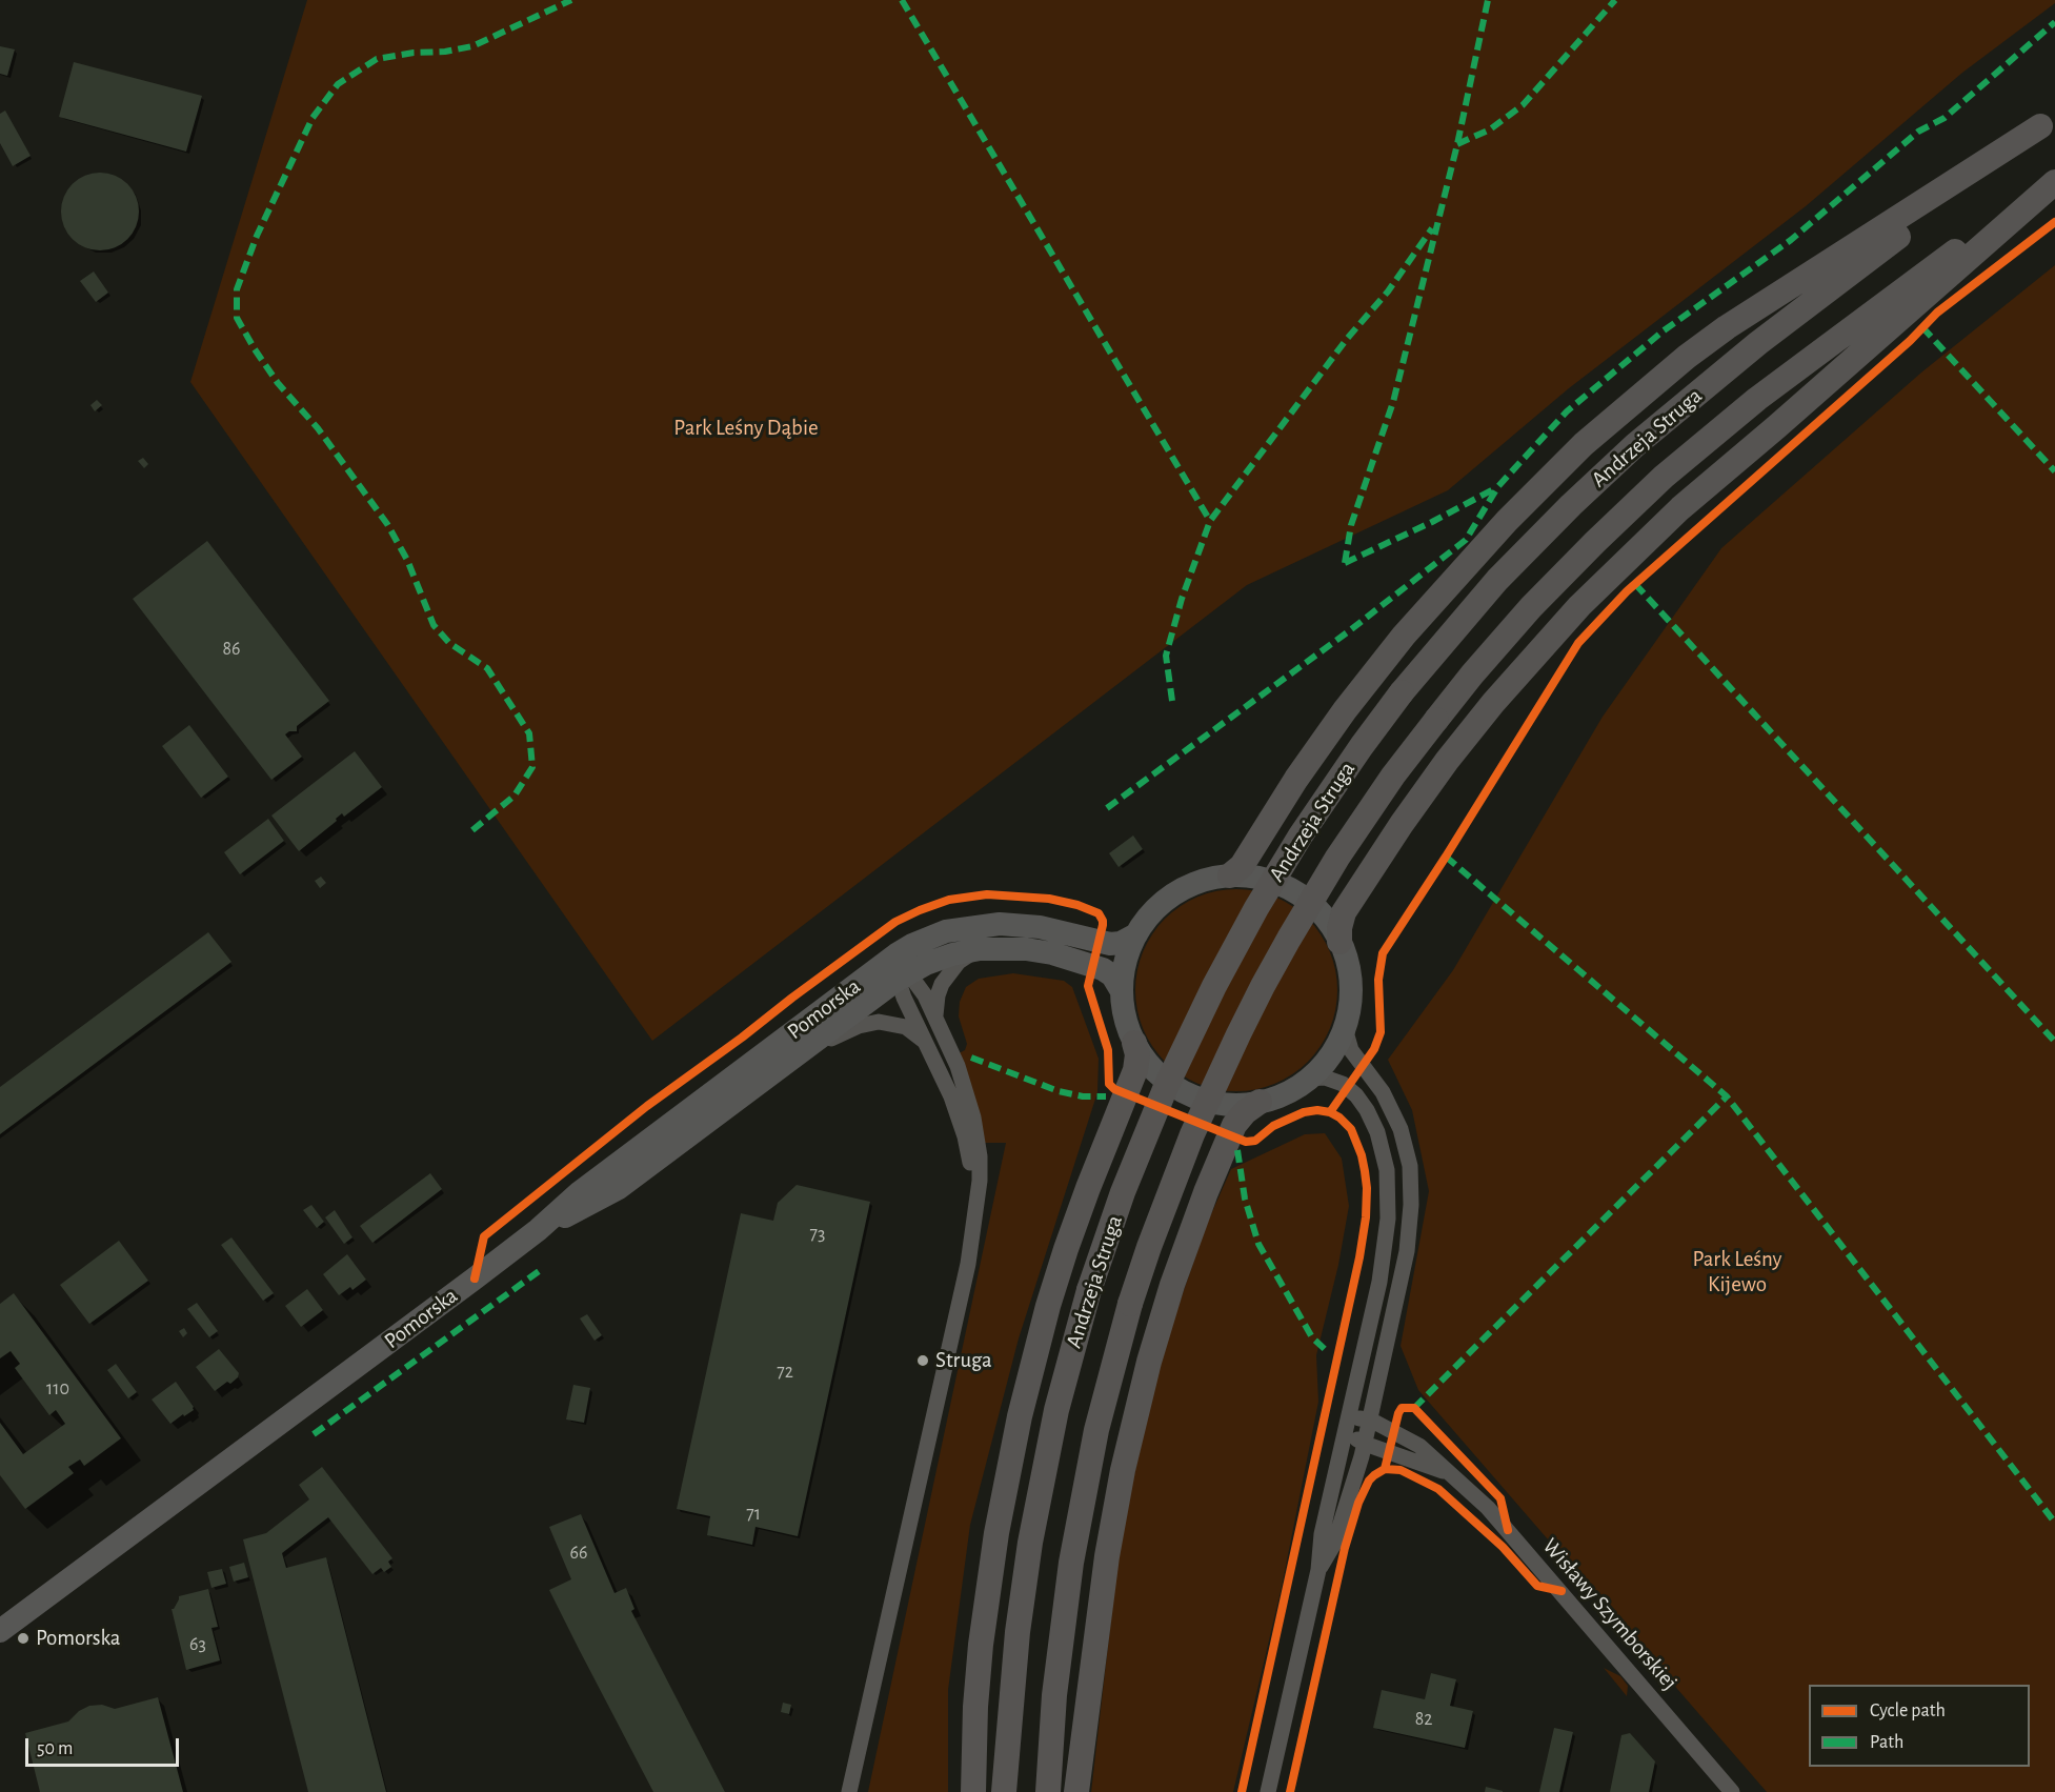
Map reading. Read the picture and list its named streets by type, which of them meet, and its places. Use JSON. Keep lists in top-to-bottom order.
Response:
{
  "streets": {
    "main road": ["Andrzeja Struga"],
    "street": ["Pomorska", "Wisławy Szymborskiej"]
  },
  "parks": ["Park Leśny Dąbie", "Park Leśny Kijewo"],
  "places": ["Struga", "Pomorska"],
  "house_numbers": [
    "86",
    "73",
    "72",
    "110",
    "71",
    "66",
    "63",
    "82"
  ],
  "legend": ["Cycle path", "Path"],
  "scale_bar": "50 m"
}
